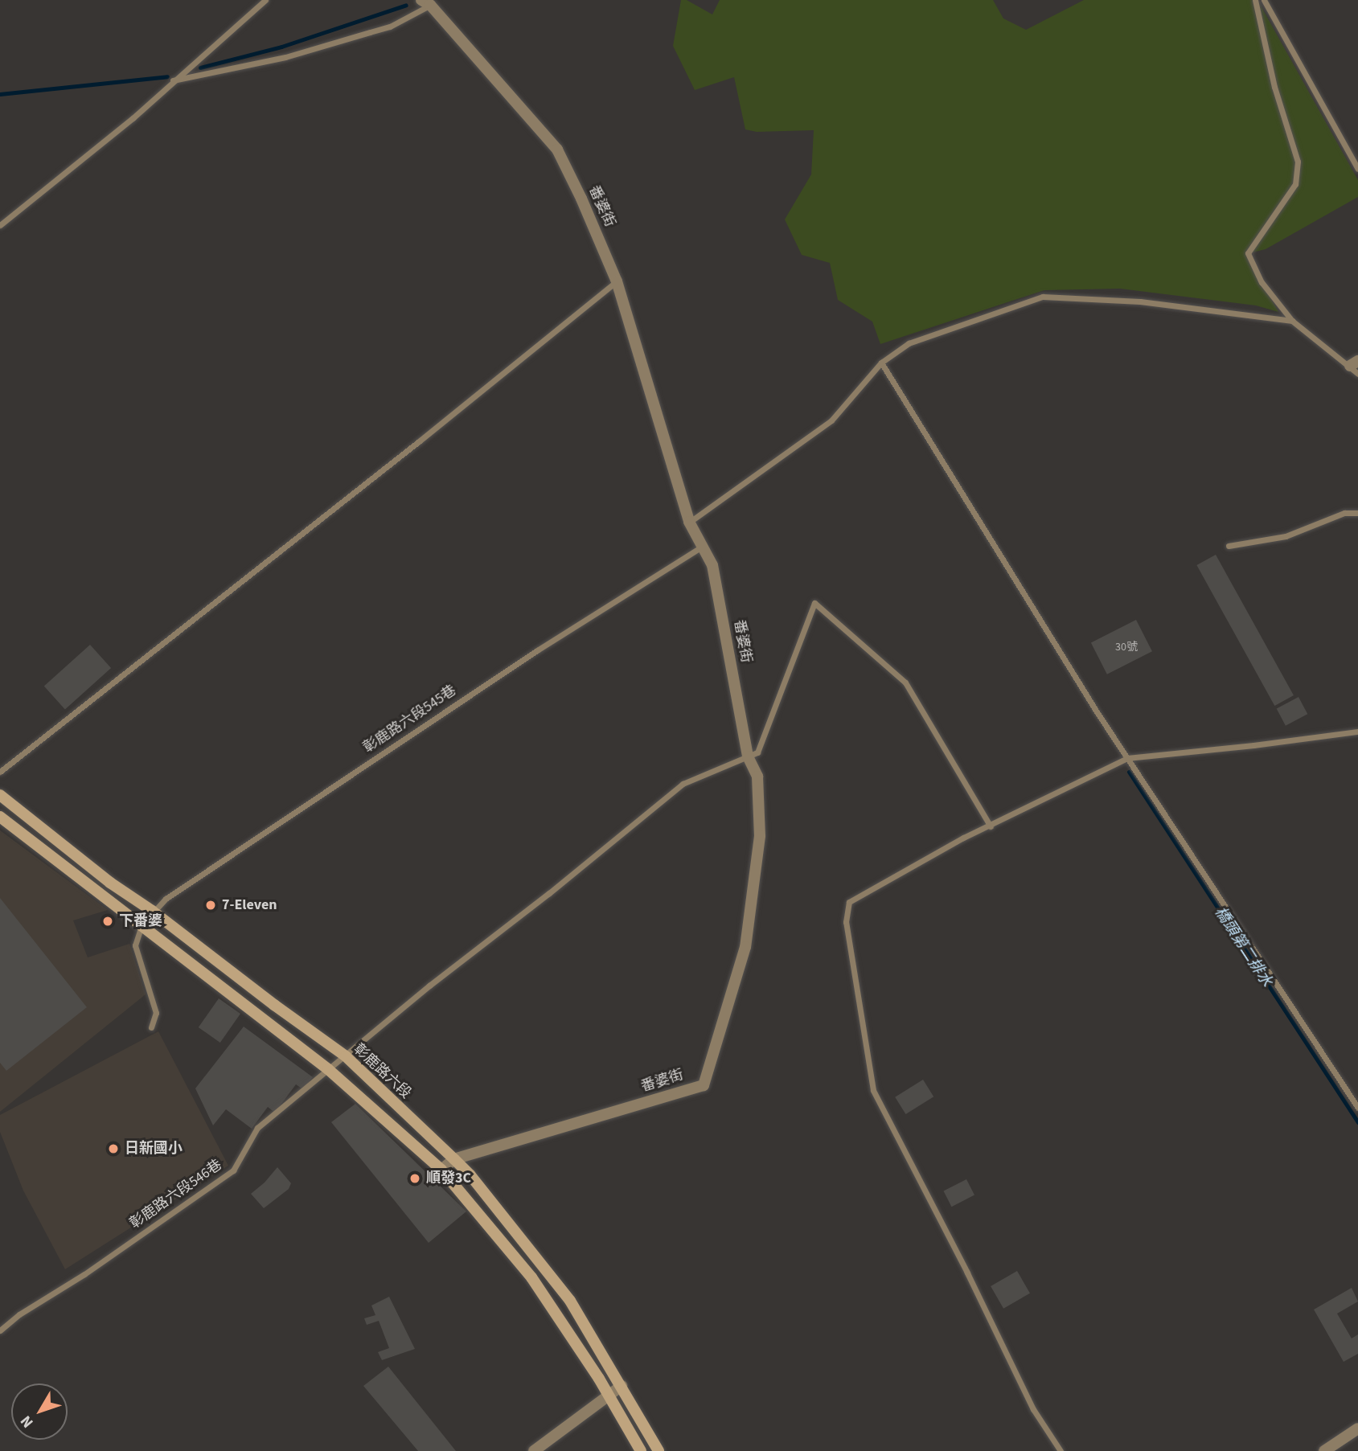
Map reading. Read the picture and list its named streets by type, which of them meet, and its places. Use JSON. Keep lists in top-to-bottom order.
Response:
{
  "streets": {
    "main road": ["彰鹿路六段"],
    "street": ["番婆街"],
    "lane": ["彰鹿路六段545巷", "彰鹿路六段546巷"]
  },
  "crossings": [
    ["番婆街", "彰鹿路六段545巷"],
    ["番婆街", "彰鹿路六段"],
    ["番婆街", "彰鹿路六段546巷"],
    ["彰鹿路六段545巷", "彰鹿路六段"],
    ["彰鹿路六段", "彰鹿路六段546巷"]
  ],
  "water": ["橋頭第二排水"],
  "places": [
    "7-Eleven",
    "下番婆",
    "日新國小",
    "順發3C"
  ],
  "house_numbers": ["30號"],
  "north": "bottom left"
}
